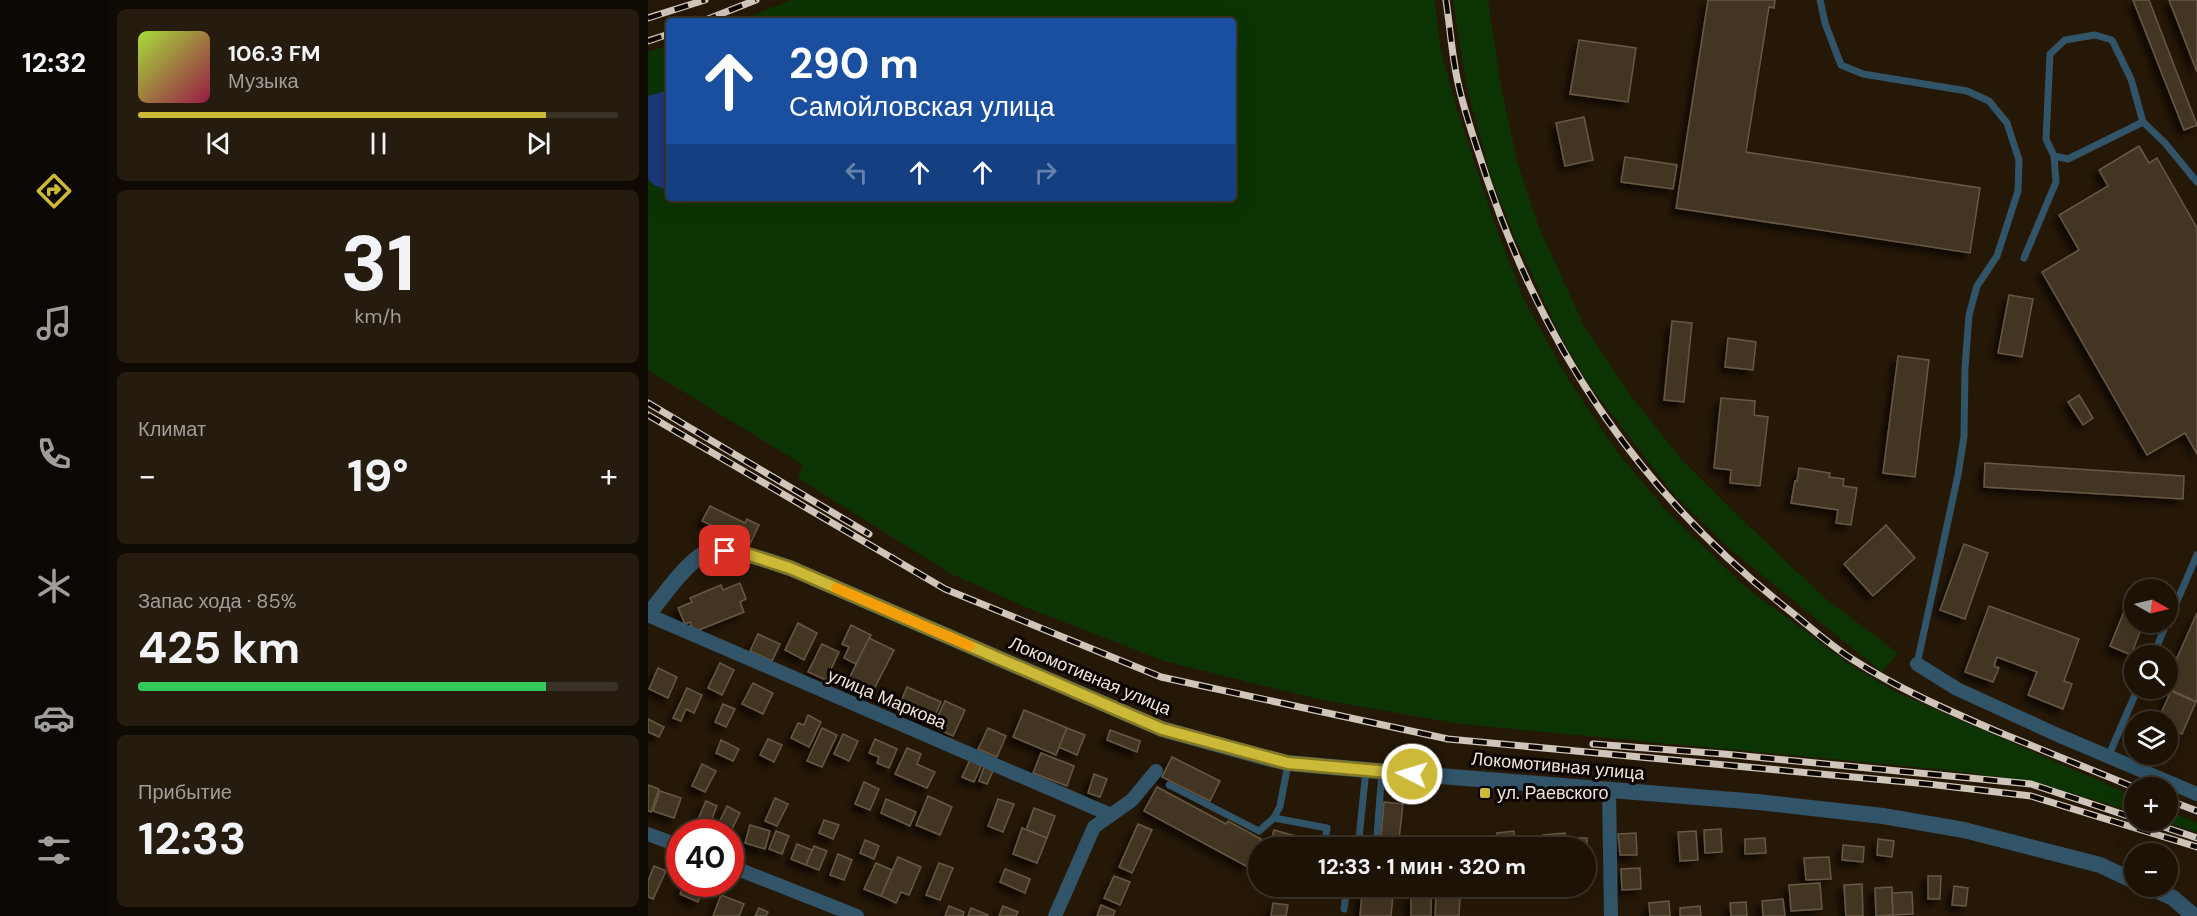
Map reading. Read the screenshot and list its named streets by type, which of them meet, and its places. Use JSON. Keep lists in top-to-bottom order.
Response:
{
  "streets": {
    "street": ["Локомотивная улица", "улица Маркова"]
  },
  "crossings": [
    ["Локомотивная улица", "улица Маркова"]
  ],
  "places": {
    "transit": ["ул. Раевского"]
  },
  "north": "right",
  "page": {
    "tabs": "12:32",
    "turn": ["290 m", "Самойловская улица"],
    "song": ["106.3 FM", "Музыка"],
    "tile": [
      ["31", "km/h"],
      "Климат",
      ["Запас хода · 85%", "425 km"],
      ["Прибытие", "12:33"]
    ],
    "heat": ["−", "19°", "+"],
    "map_buttons": ["+", "−"],
    "limit": "40",
    "trip": "12:33 · 1 мин · 320 m"
  }
}
